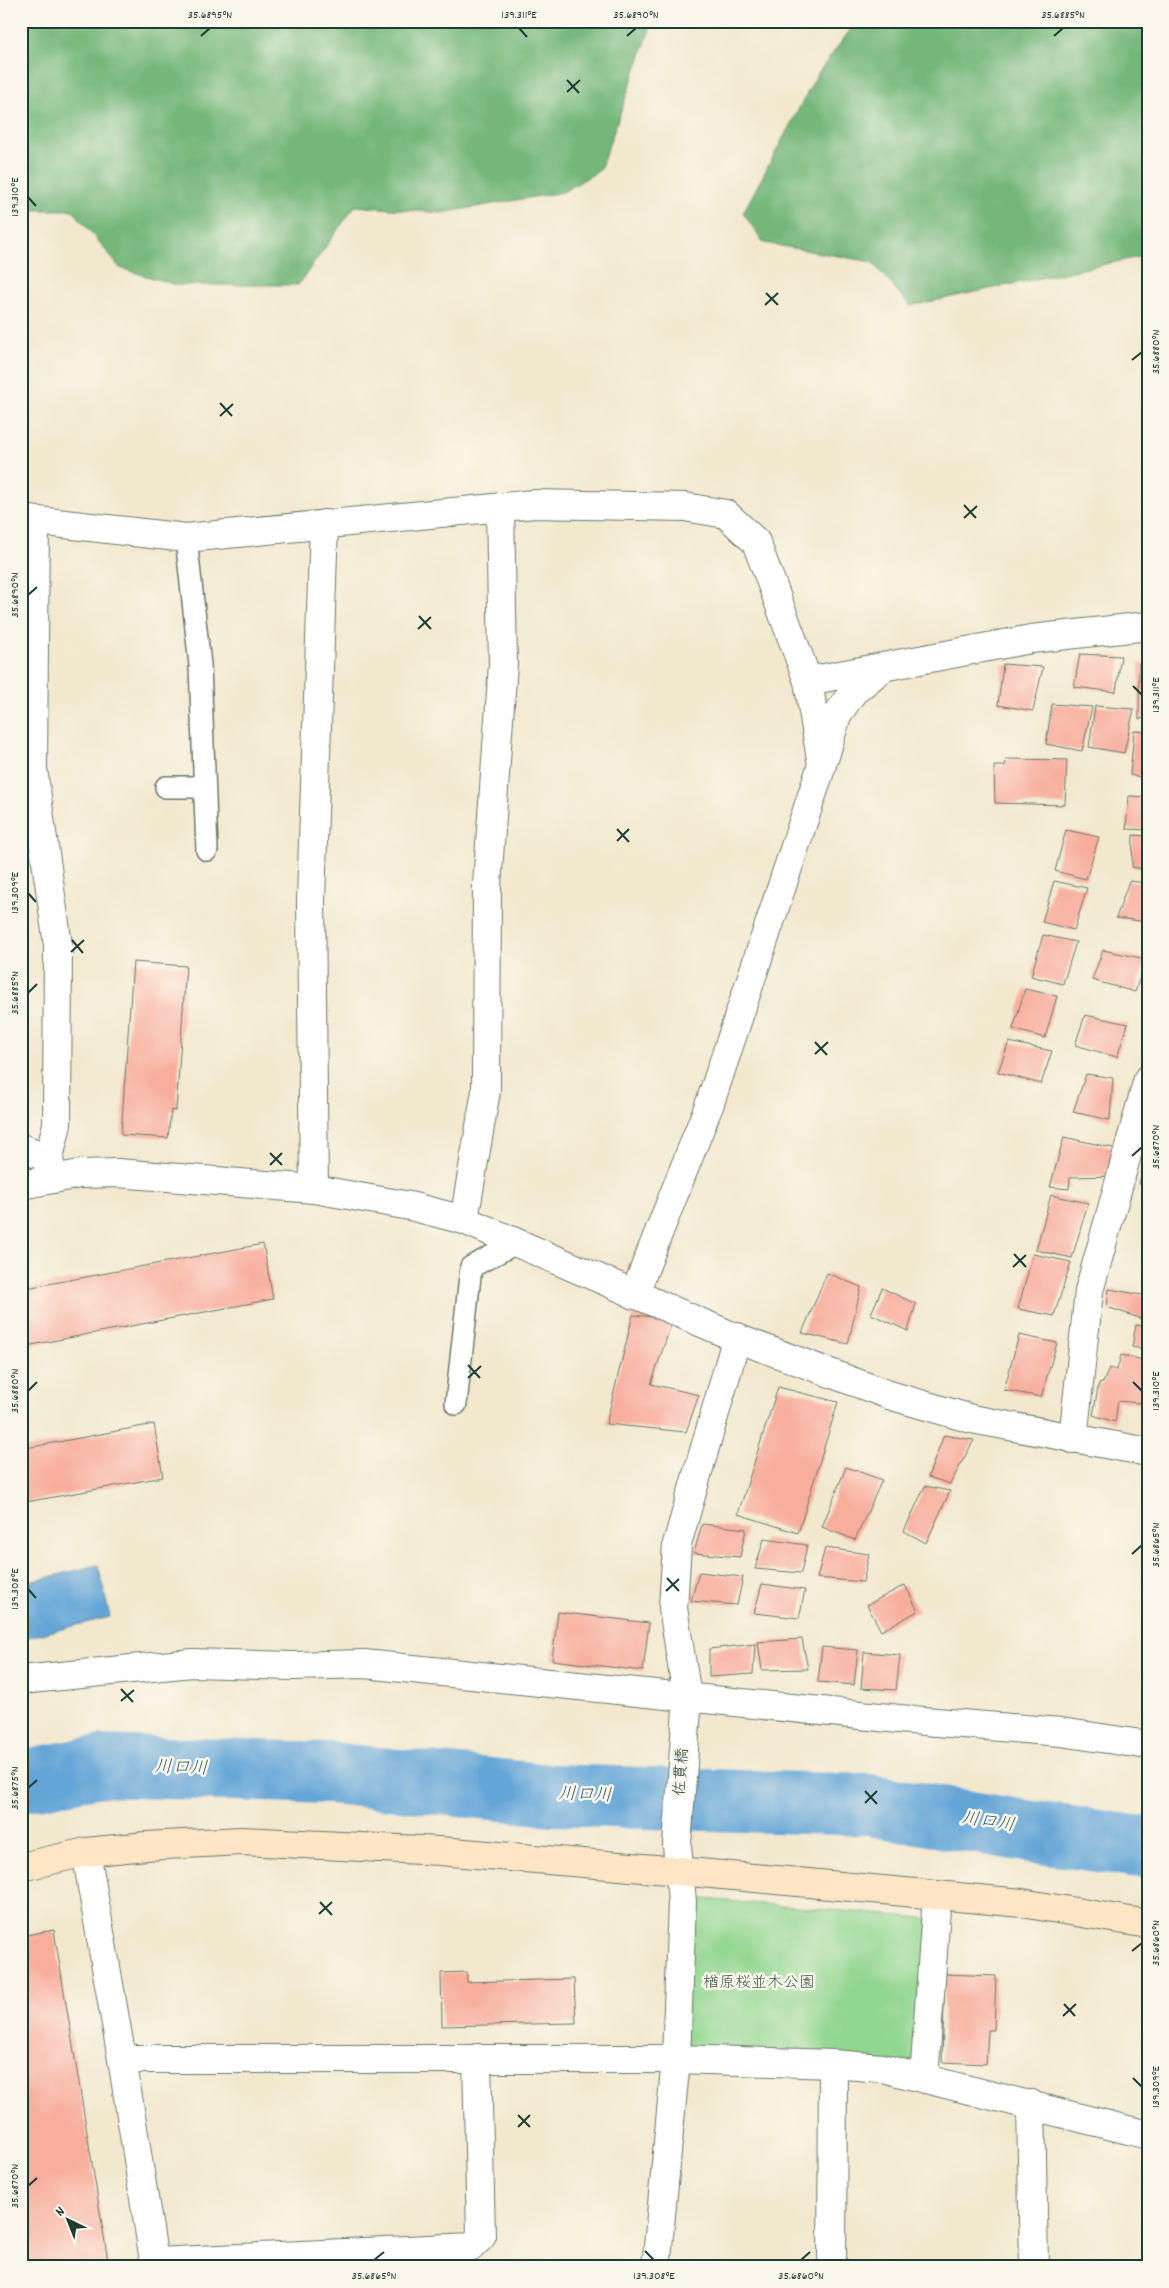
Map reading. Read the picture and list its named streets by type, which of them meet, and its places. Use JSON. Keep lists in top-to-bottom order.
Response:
{
  "streets": {
    "street": ["佐貫橋"]
  },
  "water": ["川口川"],
  "parks": ["楢原桜並木公園"],
  "north": "top left",
  "coordinates": [
    "35.6895°N",
    "139.311°E",
    "35.6890°N",
    "35.6885°N",
    "139.310°E",
    "35.6880°N",
    "139.309°E",
    "35.6870°N",
    "35.6865°N",
    "139.308°E",
    "35.6875°N",
    "35.6860°N"
  ]
}
